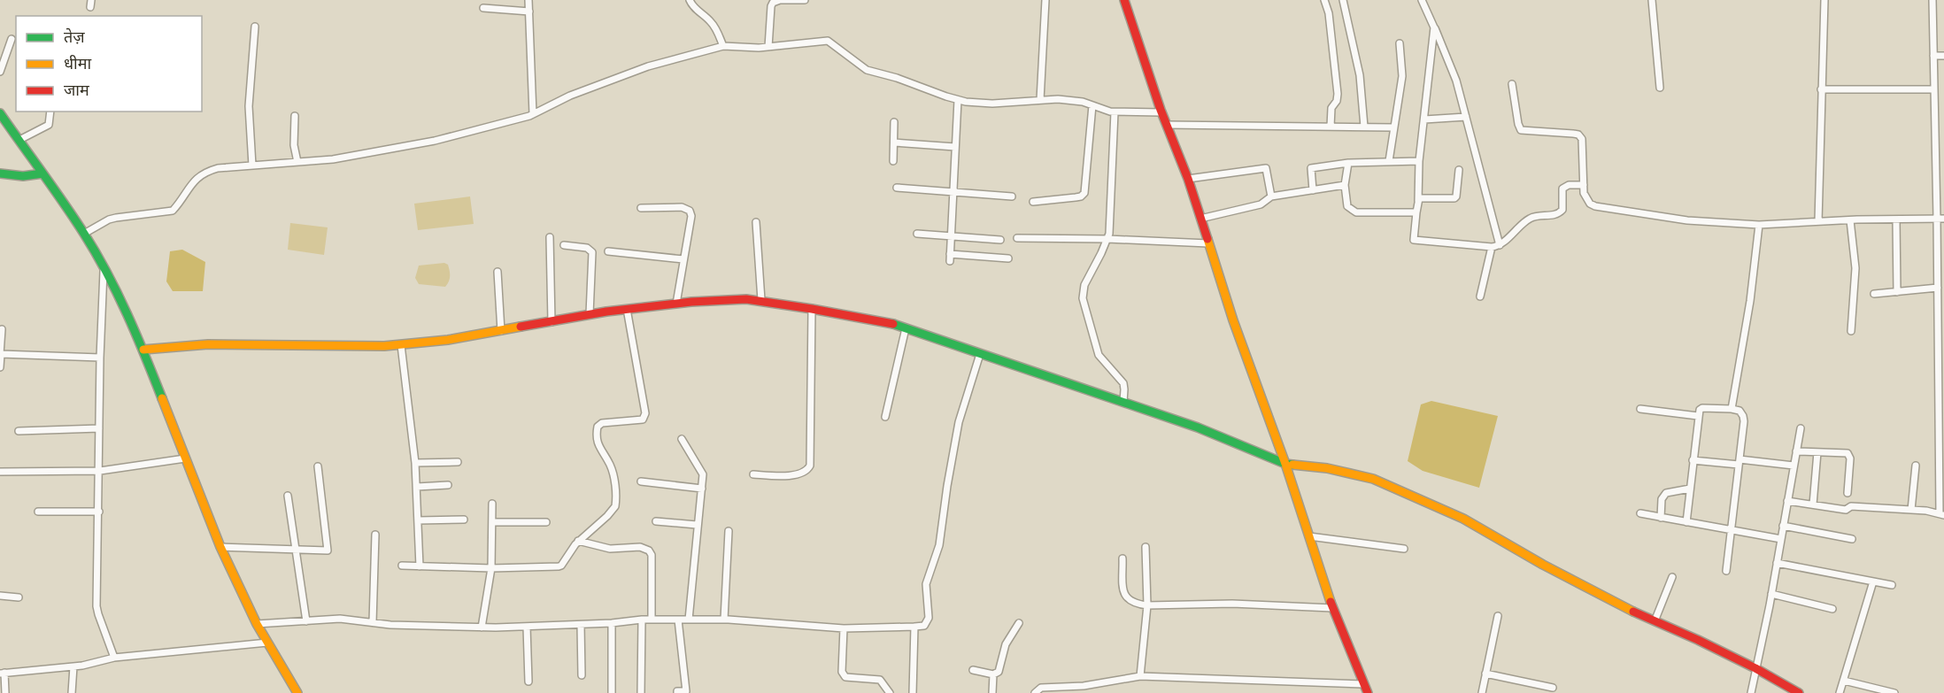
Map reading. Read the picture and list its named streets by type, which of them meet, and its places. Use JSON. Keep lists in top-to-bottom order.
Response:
{
  "legend": ["तेज़", "धीमा", "जाम"]
}
